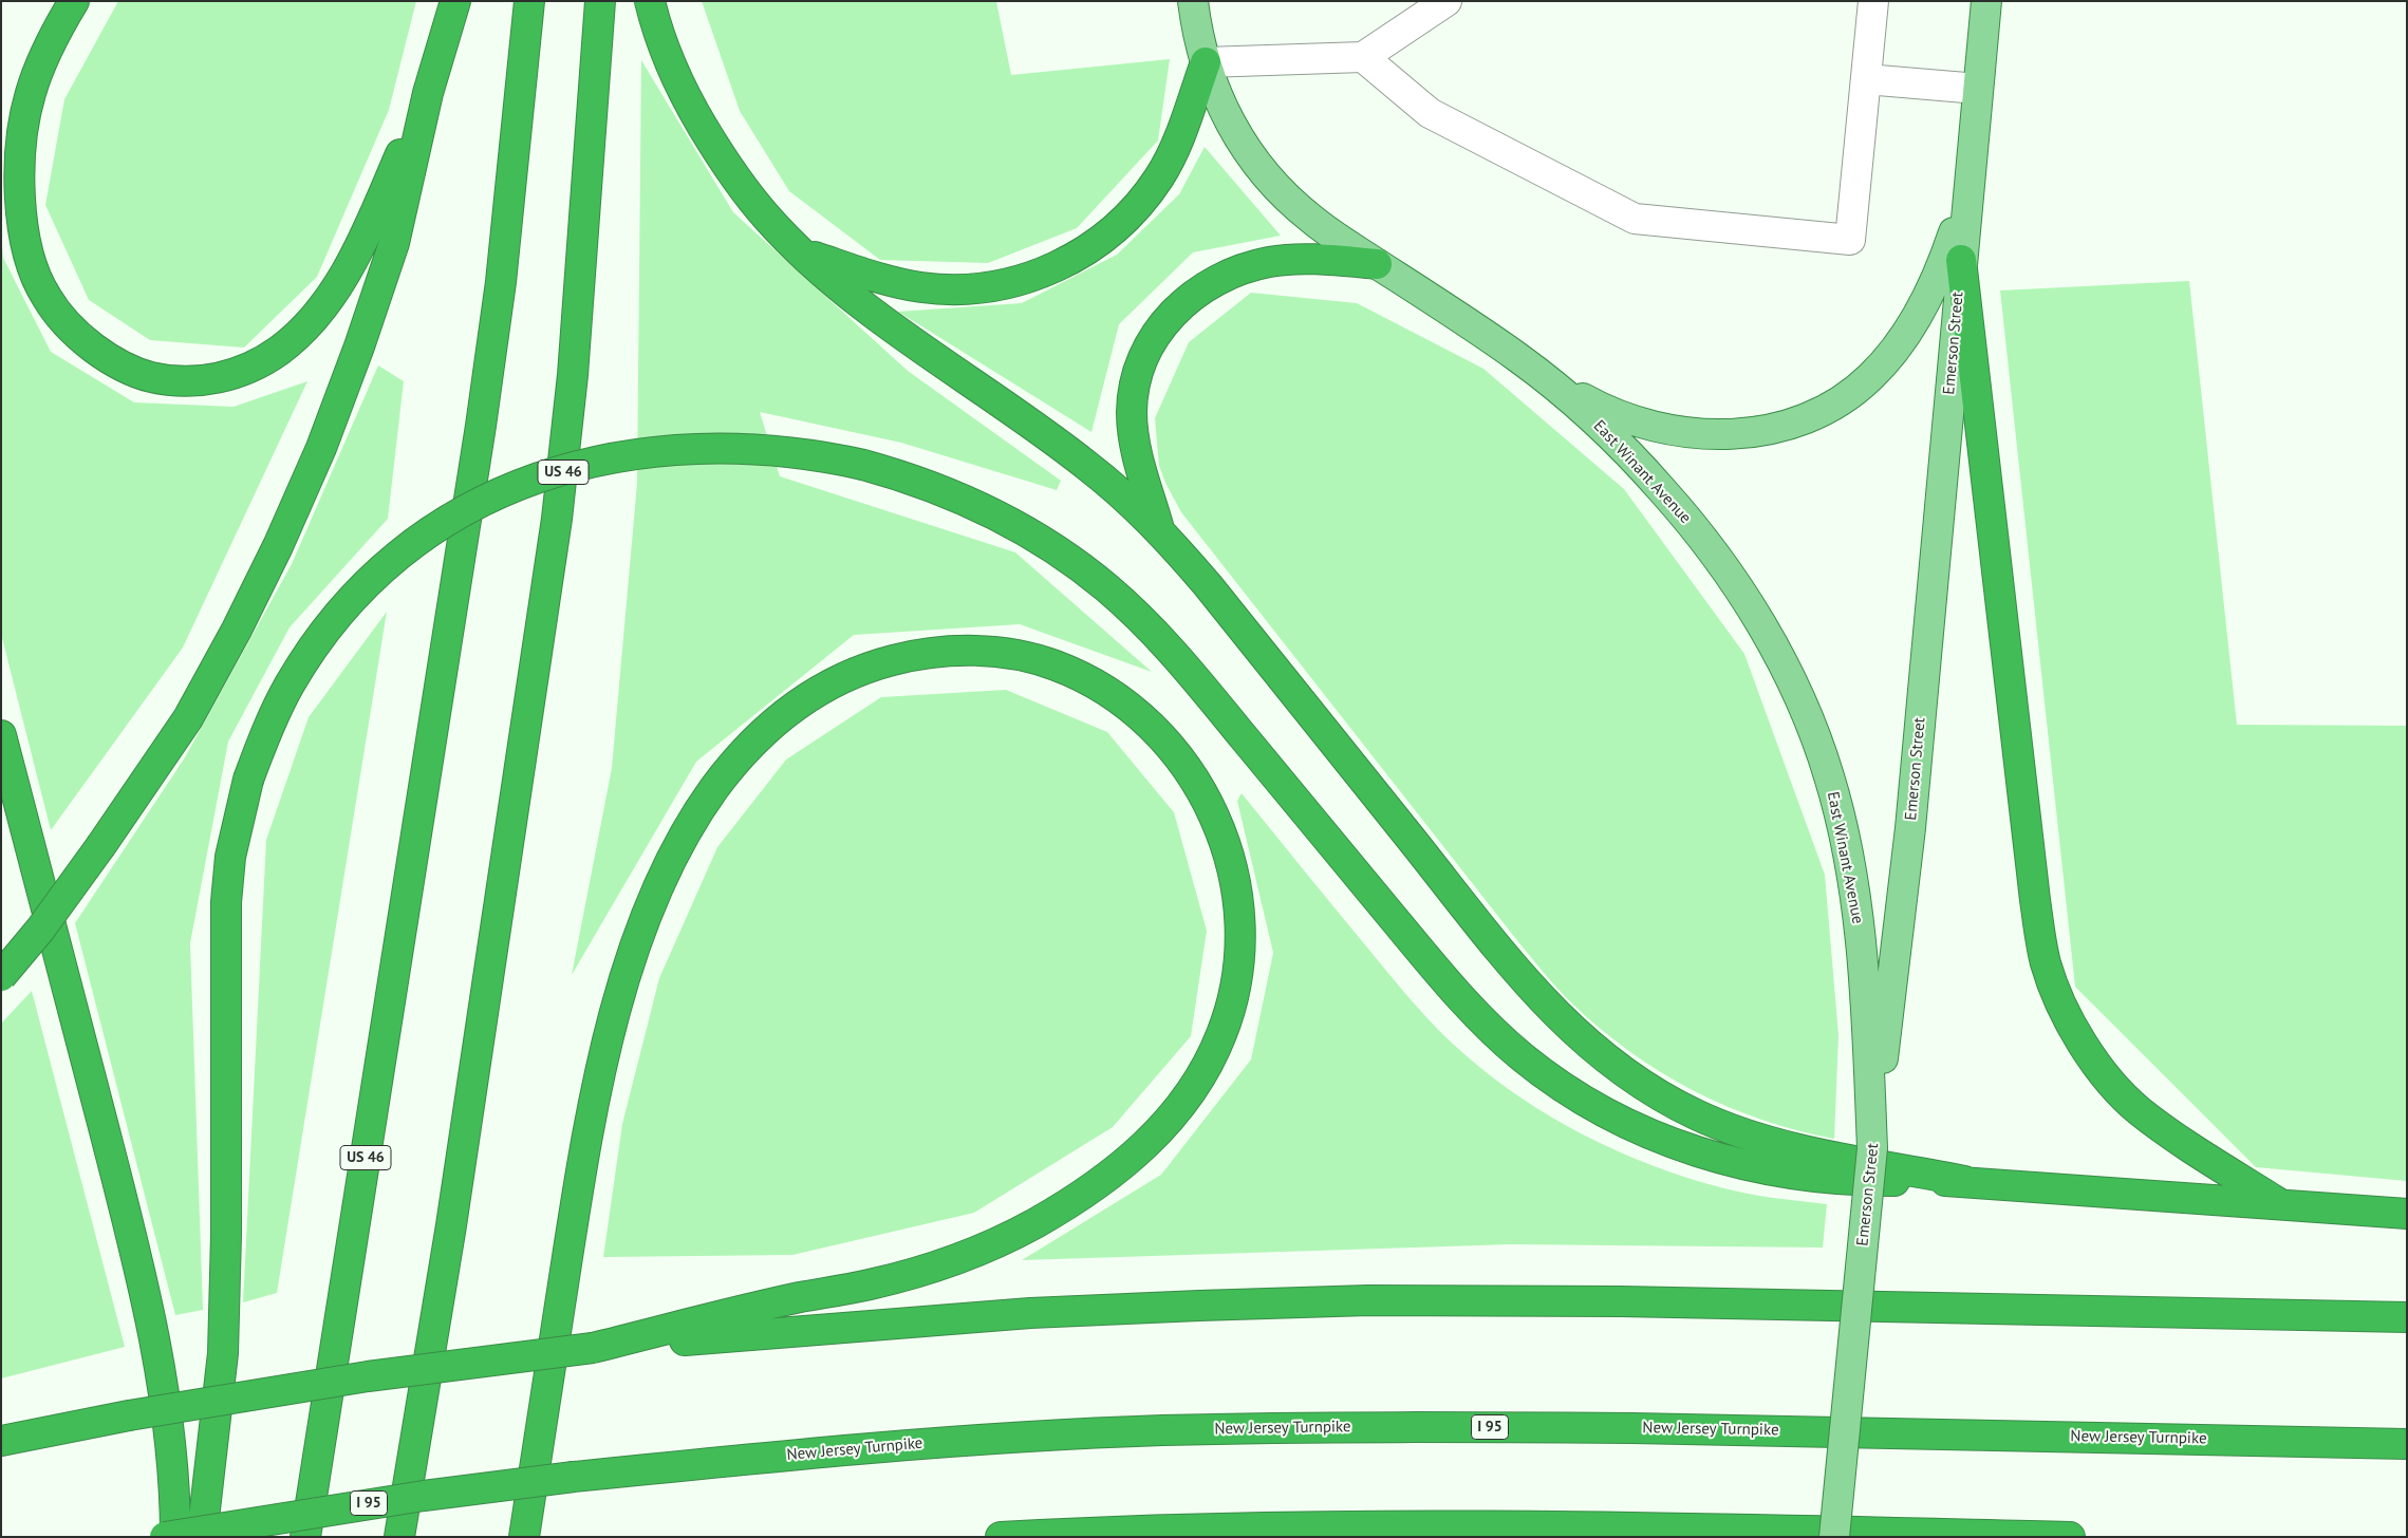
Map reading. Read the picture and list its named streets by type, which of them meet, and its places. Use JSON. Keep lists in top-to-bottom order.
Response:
{
  "streets": {
    "highway": ["US 46", "I 95", "New Jersey Turnpike"],
    "main road": ["Emerson Street", "East Winant Avenue"]
  },
  "crossings": [
    ["Emerson Street", "East Winant Avenue"]
  ]
}
